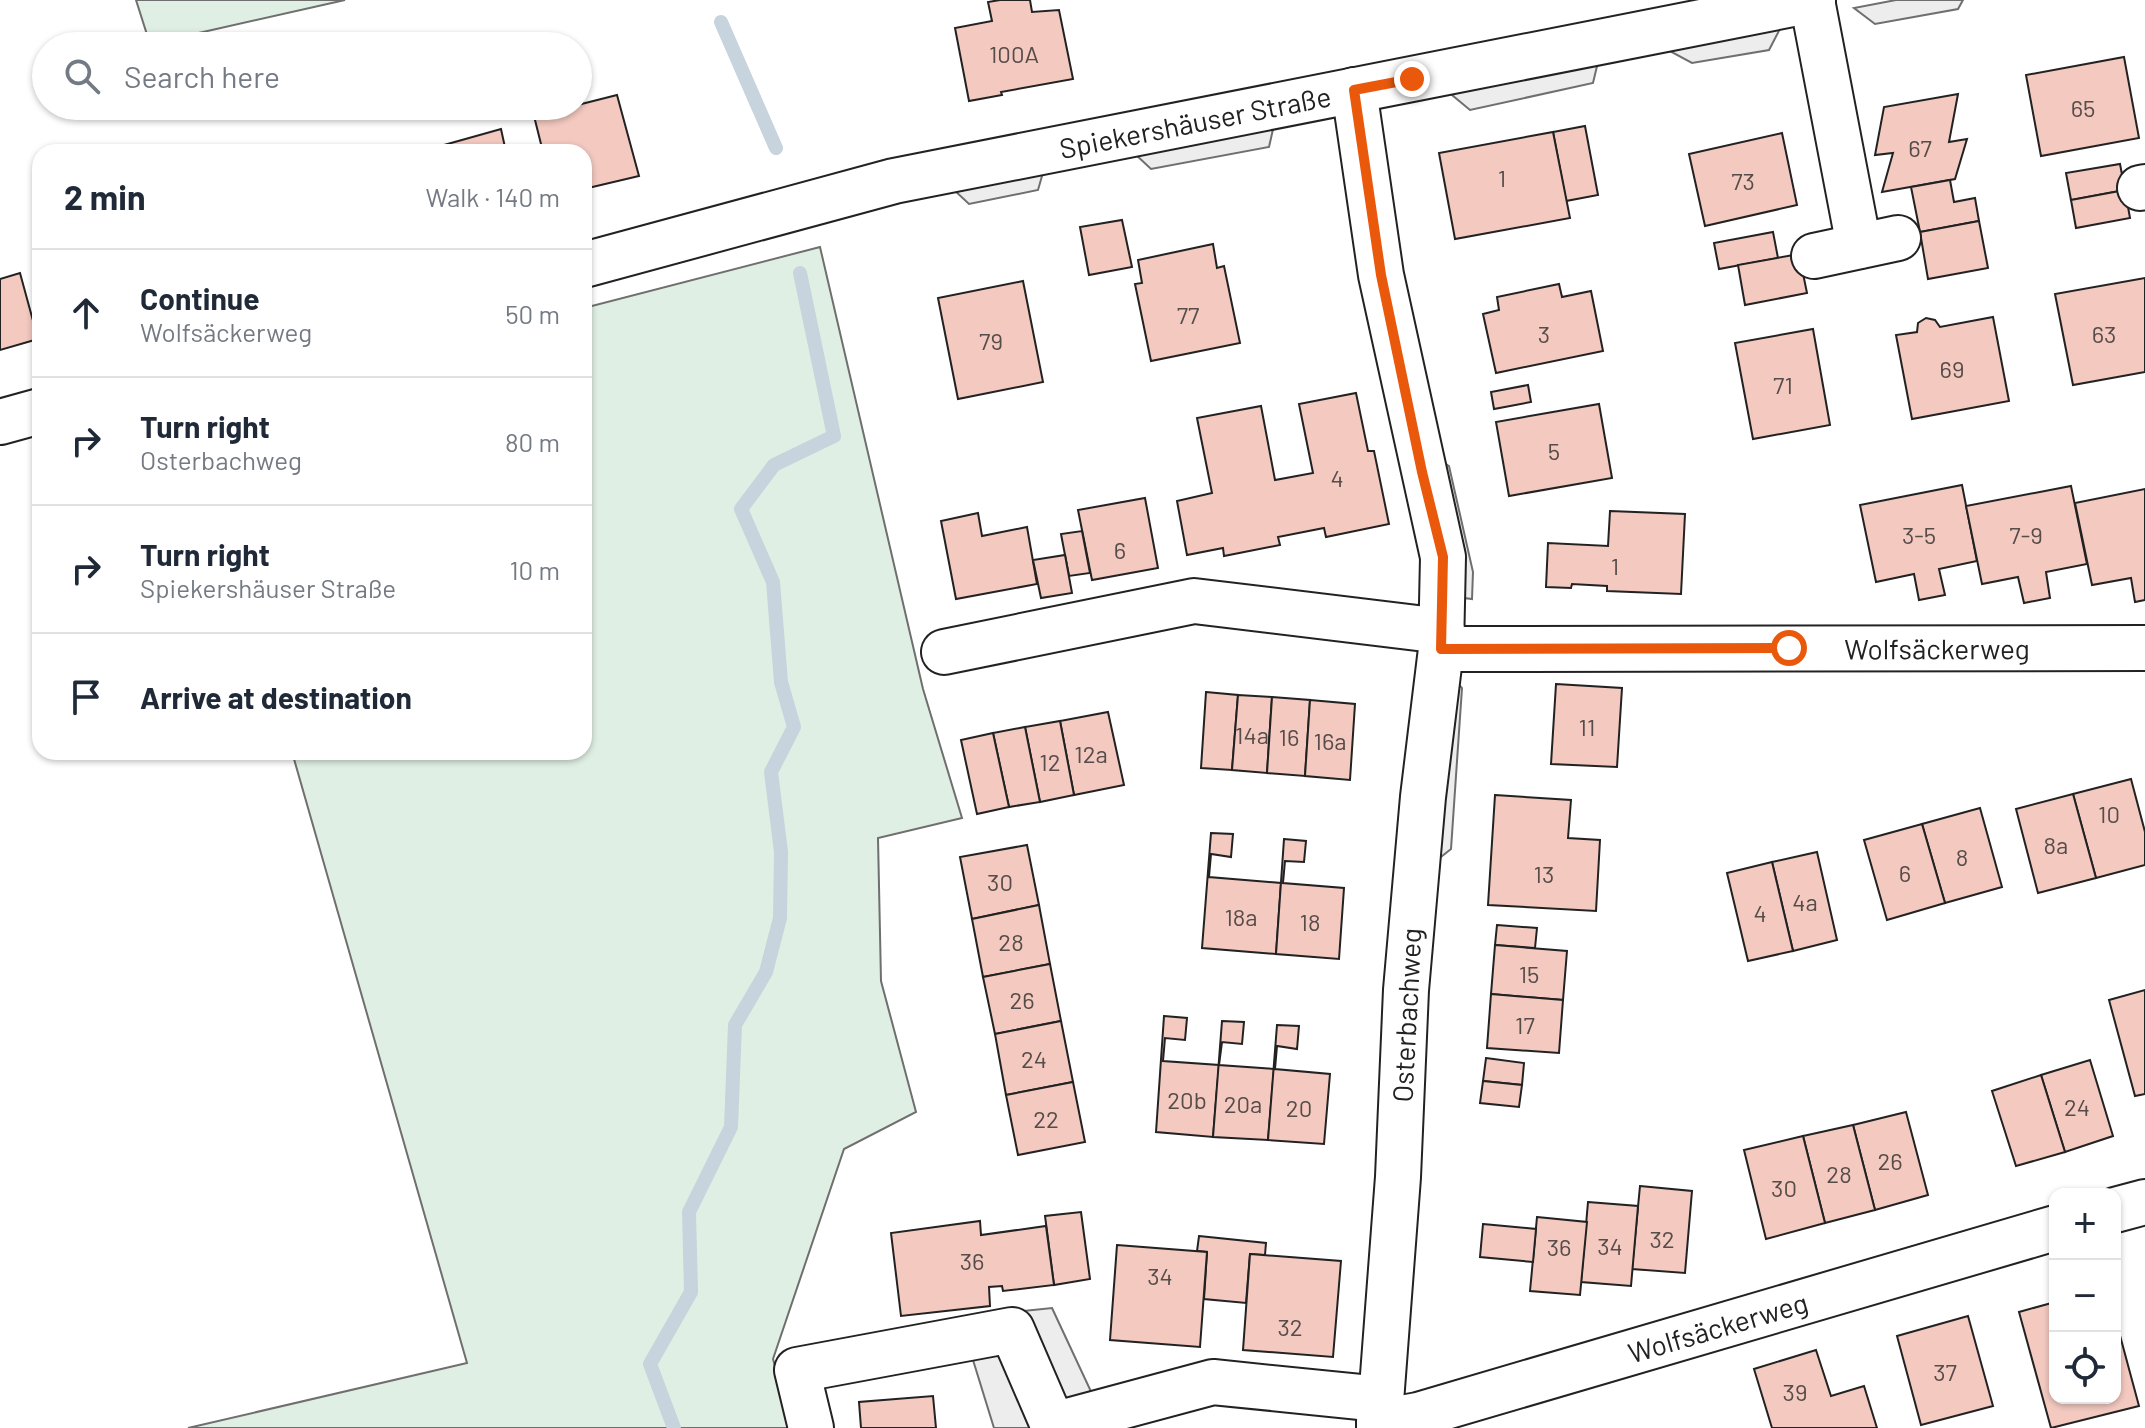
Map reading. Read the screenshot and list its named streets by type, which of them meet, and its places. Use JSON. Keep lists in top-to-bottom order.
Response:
{
  "streets": {
    "street": ["Spiekershäuser Straße", "Wolfsäckerweg", "Osterbachweg"]
  },
  "crossings": [
    ["Spiekershäuser Straße", "Osterbachweg"],
    ["Wolfsäckerweg", "Osterbachweg"]
  ],
  "house_numbers": [
    "100A",
    "65",
    "67",
    "1",
    "73",
    "77",
    "3",
    "63",
    "79",
    "69",
    "71",
    "5",
    "4",
    "3-5",
    "7-9",
    "6",
    "1",
    "11",
    "14a",
    "16",
    "16a",
    "12a",
    "12",
    "10",
    "8a",
    "8",
    "6",
    "13",
    "30",
    "4a",
    "4",
    "18a",
    "18",
    "28",
    "15",
    "26",
    "17",
    "24",
    "20b",
    "20a",
    "24",
    "20",
    "22",
    "26",
    "28",
    "30",
    "32",
    "34",
    "36",
    "36",
    "34",
    "32",
    "37",
    "39"
  ],
  "page": {
    "search": "Search here",
    "heading": ["2 min", "Walk · 140 m"],
    "list": [
      ["Continue", "Wolfsäckerweg", "50 m"],
      ["Turn right", "Osterbachweg", "80 m"],
      ["Turn right", "Spiekershäuser Straße", "10 m"],
      "Arrive at destination"
    ],
    "map_buttons": ["+", "−"]
  }
}
